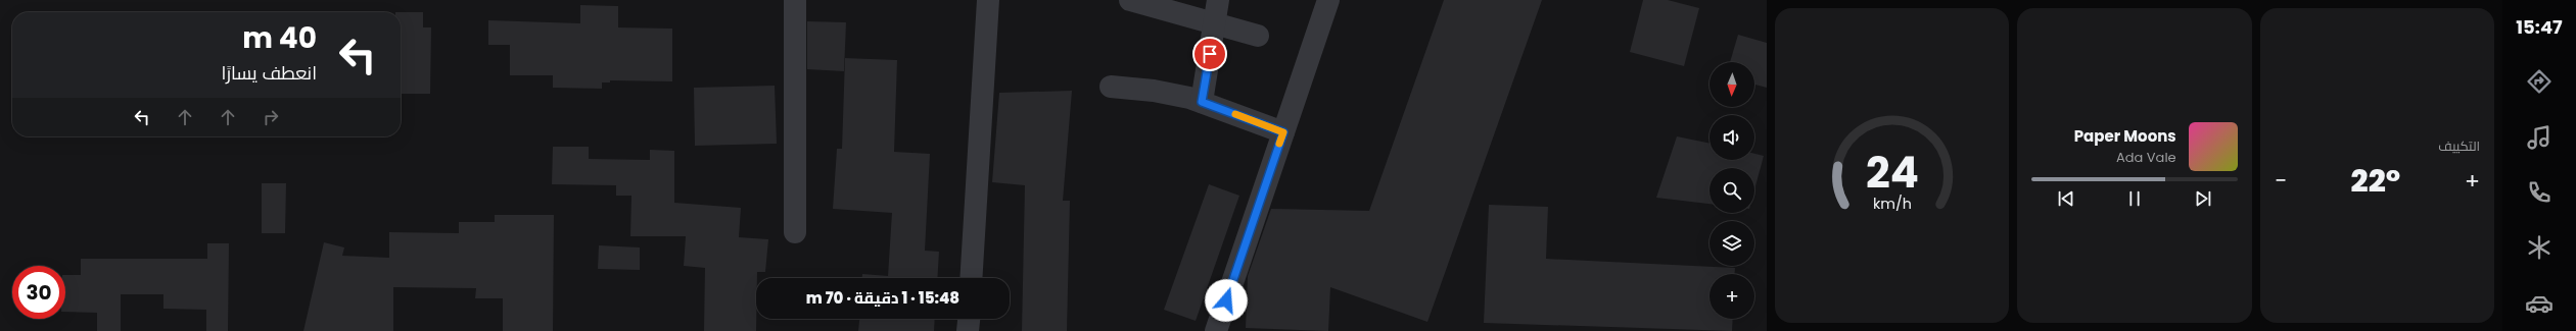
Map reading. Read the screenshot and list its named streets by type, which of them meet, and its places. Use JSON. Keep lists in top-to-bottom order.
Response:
{
  "north": "bottom",
  "page": {
    "tabs": "15:47",
    "tile": "التكييف",
    "turn": ["40 m", "انعطف يسارًا"],
    "map_buttons": "+",
    "song": ["Paper Moons", "Ada Vale"],
    "heat": ["−", "22°", "+"],
    "limit": "30",
    "trip": "15:48 · 1 دقيقة · 70 m",
    "gauge": ["24", "km/h"]
  }
}
